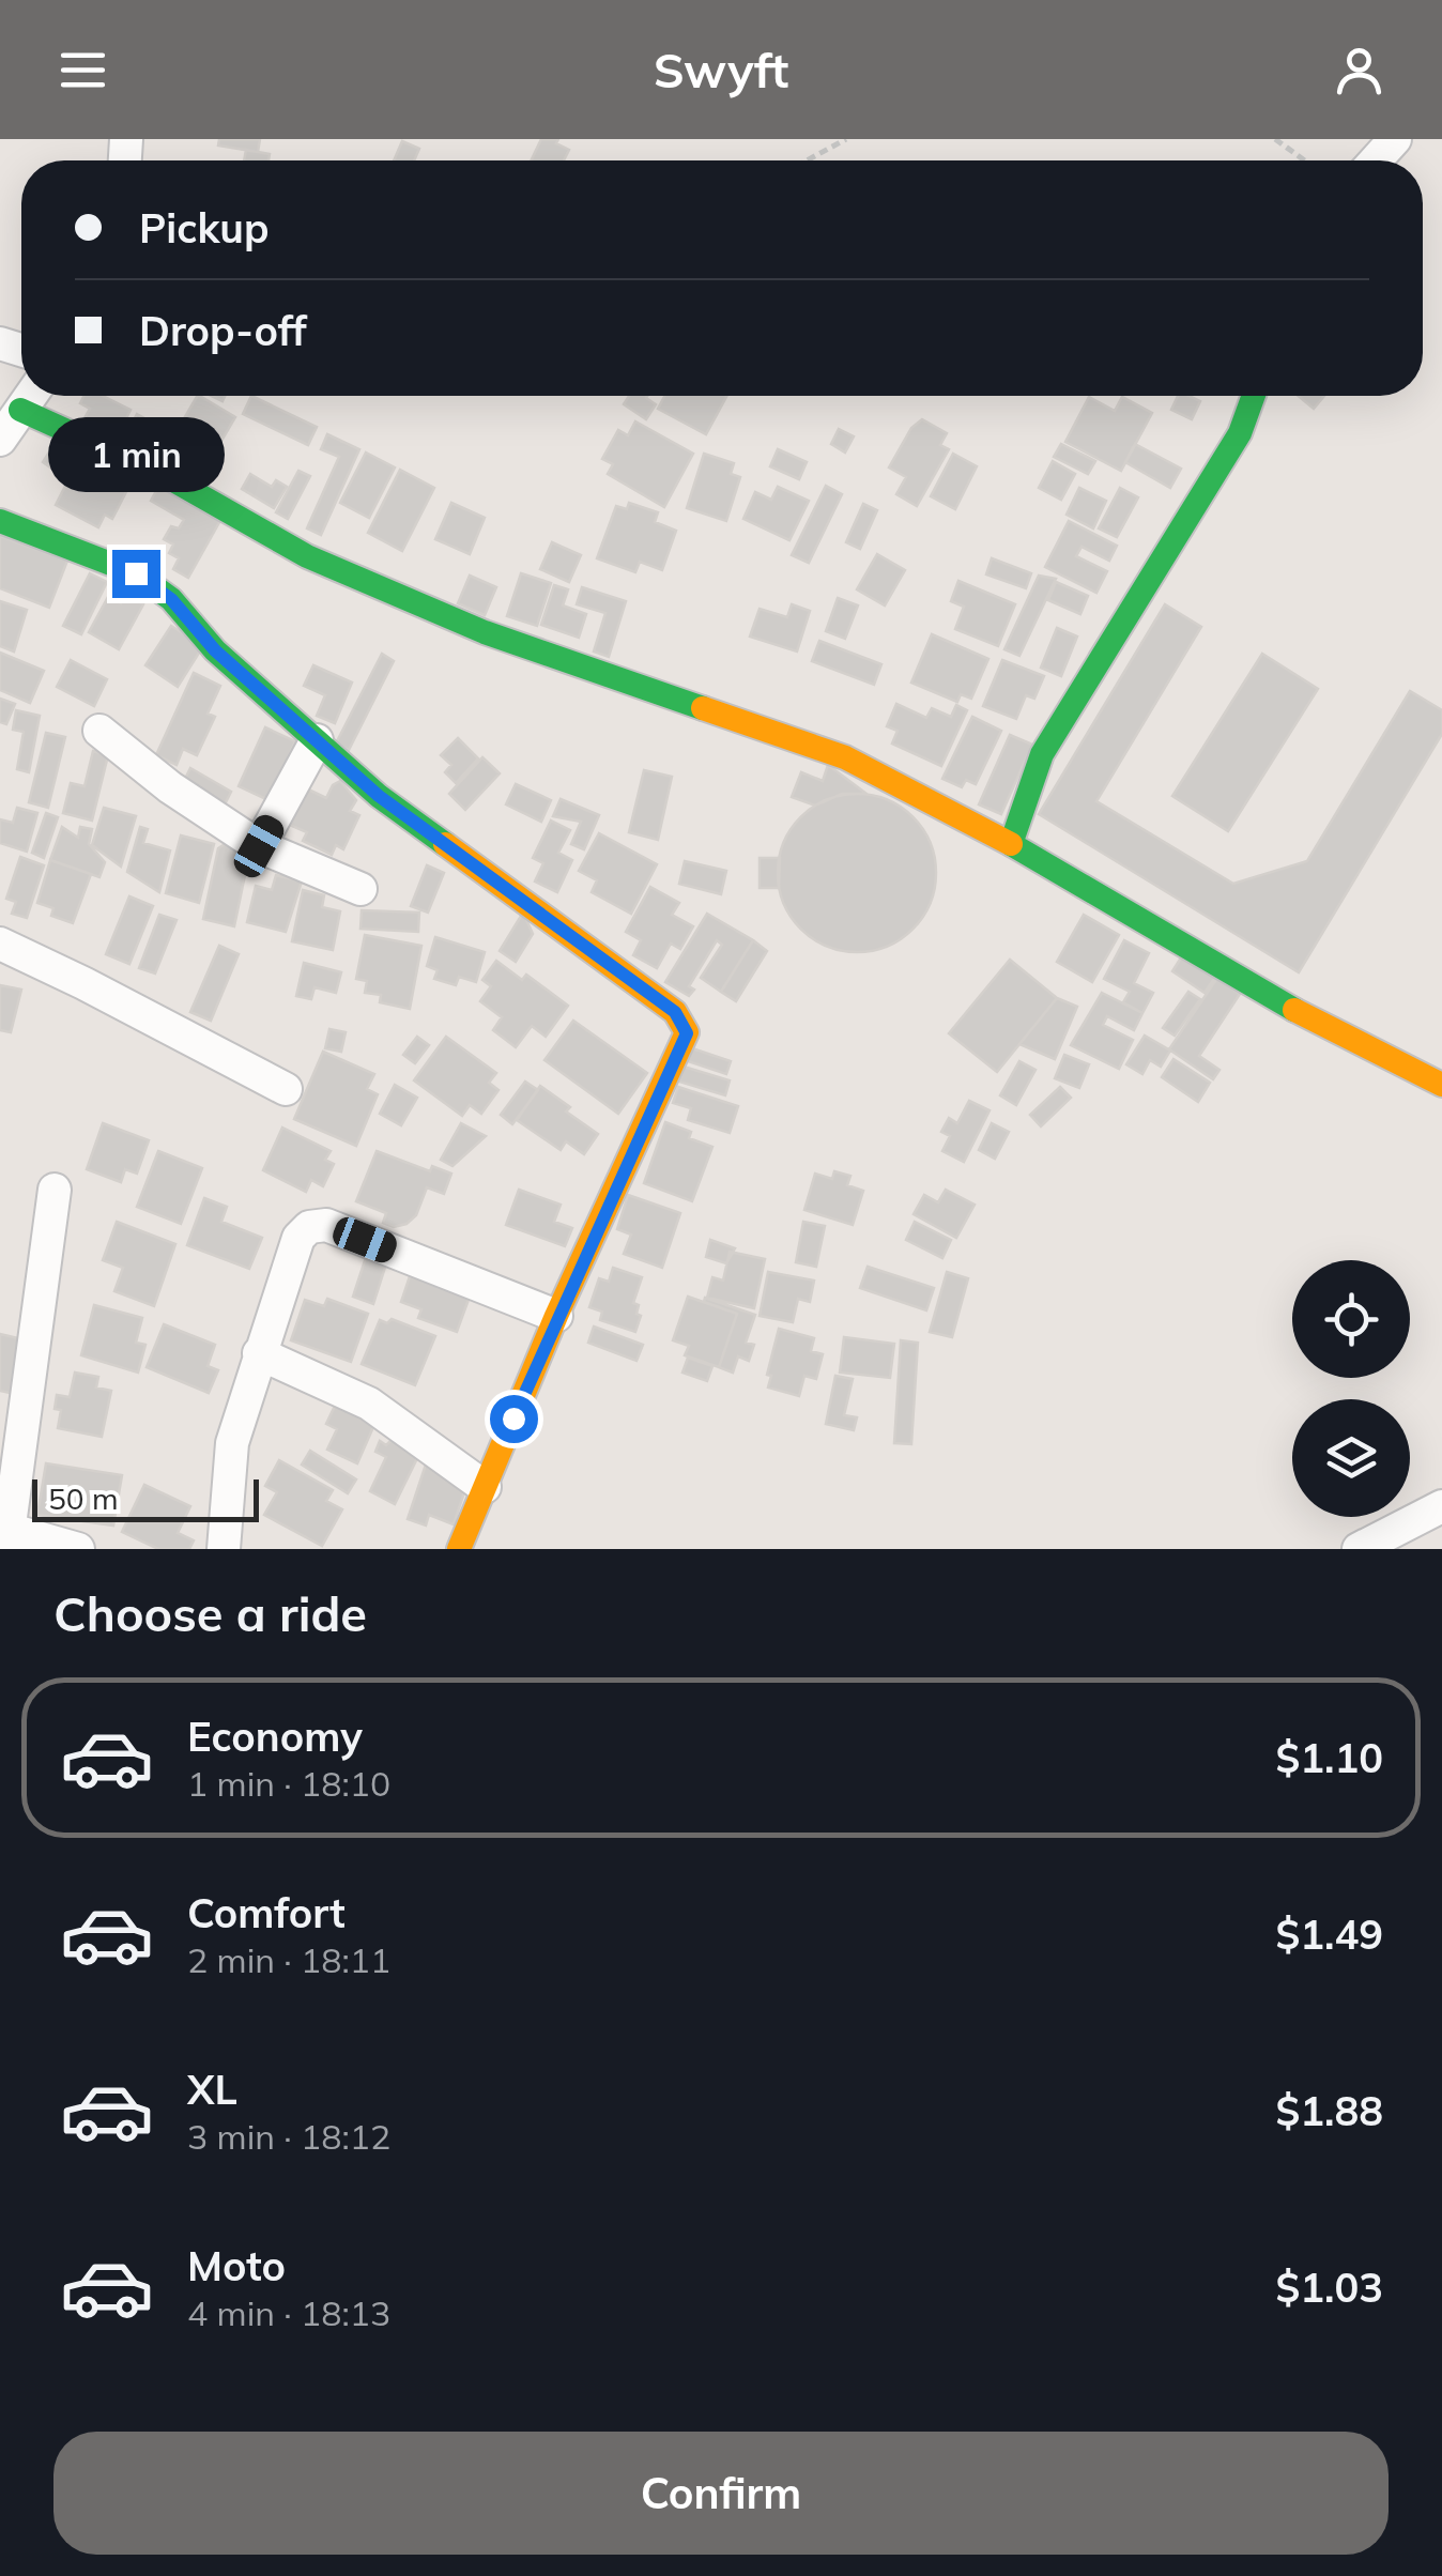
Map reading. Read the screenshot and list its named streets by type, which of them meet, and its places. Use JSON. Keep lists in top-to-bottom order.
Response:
{
  "scale_bar": "50 m",
  "page": {
    "header": "Swyft",
    "banner": ["Pickup", "Drop-off"],
    "bubble": "1 min",
    "scale": "50 m",
    "heading": "Choose a ride",
    "list": [
      {
        "name": "Economy",
        "note": "1 min · 18:10",
        "value": "$1.10"
      },
      {
        "name": "Comfort",
        "note": "2 min · 18:11",
        "value": "$1.49"
      },
      {
        "name": "XL",
        "note": "3 min · 18:12",
        "value": "$1.88"
      },
      {
        "name": "Moto",
        "note": "4 min · 18:13",
        "value": "$1.03"
      }
    ],
    "buttons": "Confirm"
  }
}
